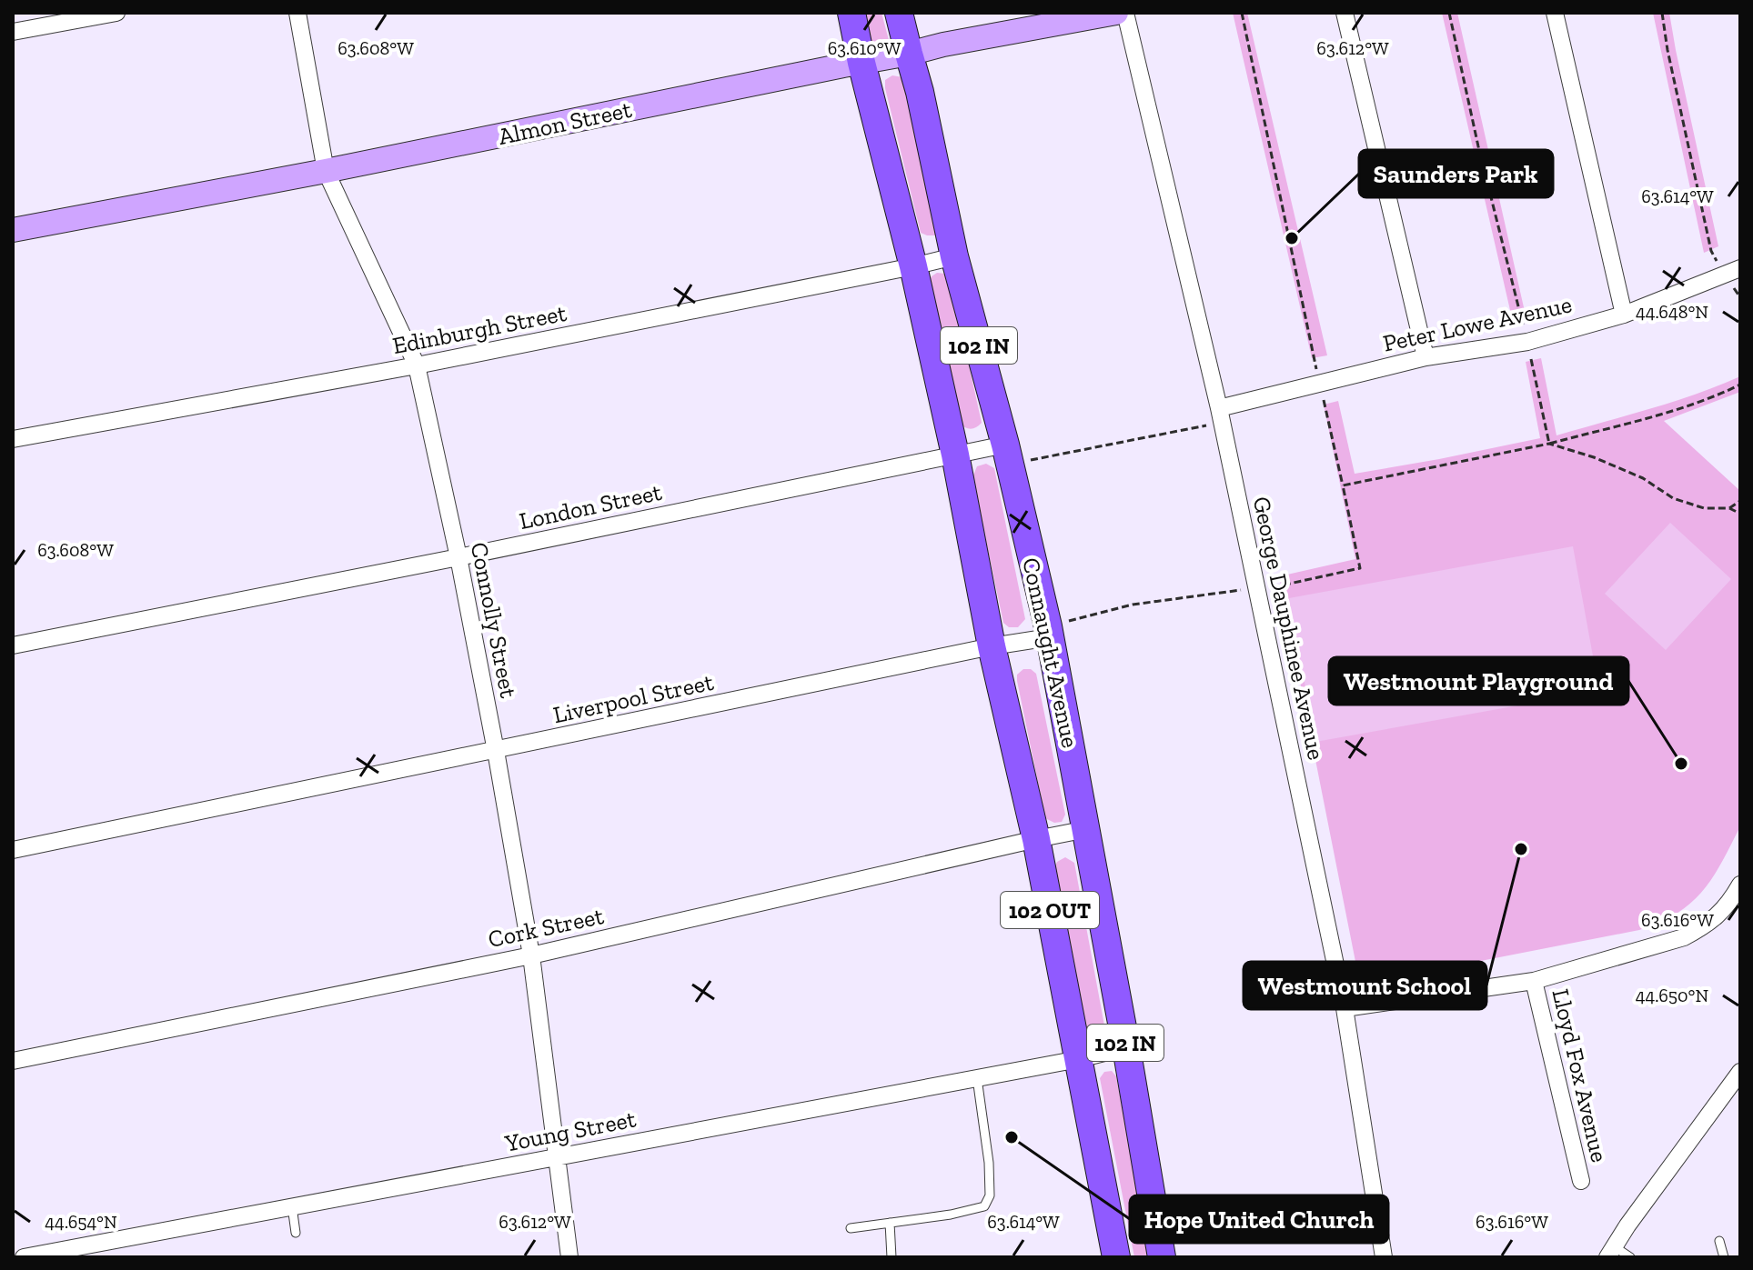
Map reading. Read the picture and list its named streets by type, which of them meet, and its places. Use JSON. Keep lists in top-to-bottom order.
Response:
{
  "streets": {
    "main road": ["102 IN", "Connaught Avenue", "102 OUT"],
    "street": [
      "Almon Street",
      "Peter Lowe Avenue",
      "Edinburgh Street",
      "London Street",
      "Connolly Street",
      "George Dauphinee Avenue",
      "Liverpool Street",
      "Cork Street",
      "Lloyd Fox Avenue",
      "Young Street"
    ]
  },
  "crossings": [
    ["Almon Street", "Connolly Street"],
    ["Almon Street", "Connaught Avenue"],
    ["Almon Street", "102 OUT"],
    ["Peter Lowe Avenue", "George Dauphinee Avenue"],
    ["Edinburgh Street", "Connolly Street"],
    ["Edinburgh Street", "Connaught Avenue"],
    ["Edinburgh Street", "102 OUT"],
    ["London Street", "Connolly Street"],
    ["London Street", "Connaught Avenue"],
    ["London Street", "102 OUT"],
    ["Connolly Street", "Liverpool Street"],
    ["Connolly Street", "Cork Street"],
    ["Connolly Street", "Young Street"],
    ["Connaught Avenue", "Liverpool Street"],
    ["Connaught Avenue", "Cork Street"],
    ["Connaught Avenue", "Young Street"],
    ["Liverpool Street", "102 OUT"],
    ["102 OUT", "Cork Street"],
    ["102 OUT", "Young Street"]
  ],
  "places": [
    "Saunders Park",
    "Westmount Playground",
    "Westmount School",
    "Hope United Church"
  ],
  "coordinates": [
    "63.608°W",
    "63.610°W",
    "63.612°W",
    "63.614°W",
    "44.648°N",
    "63.616°W",
    "44.650°N",
    "44.654°N"
  ]
}
